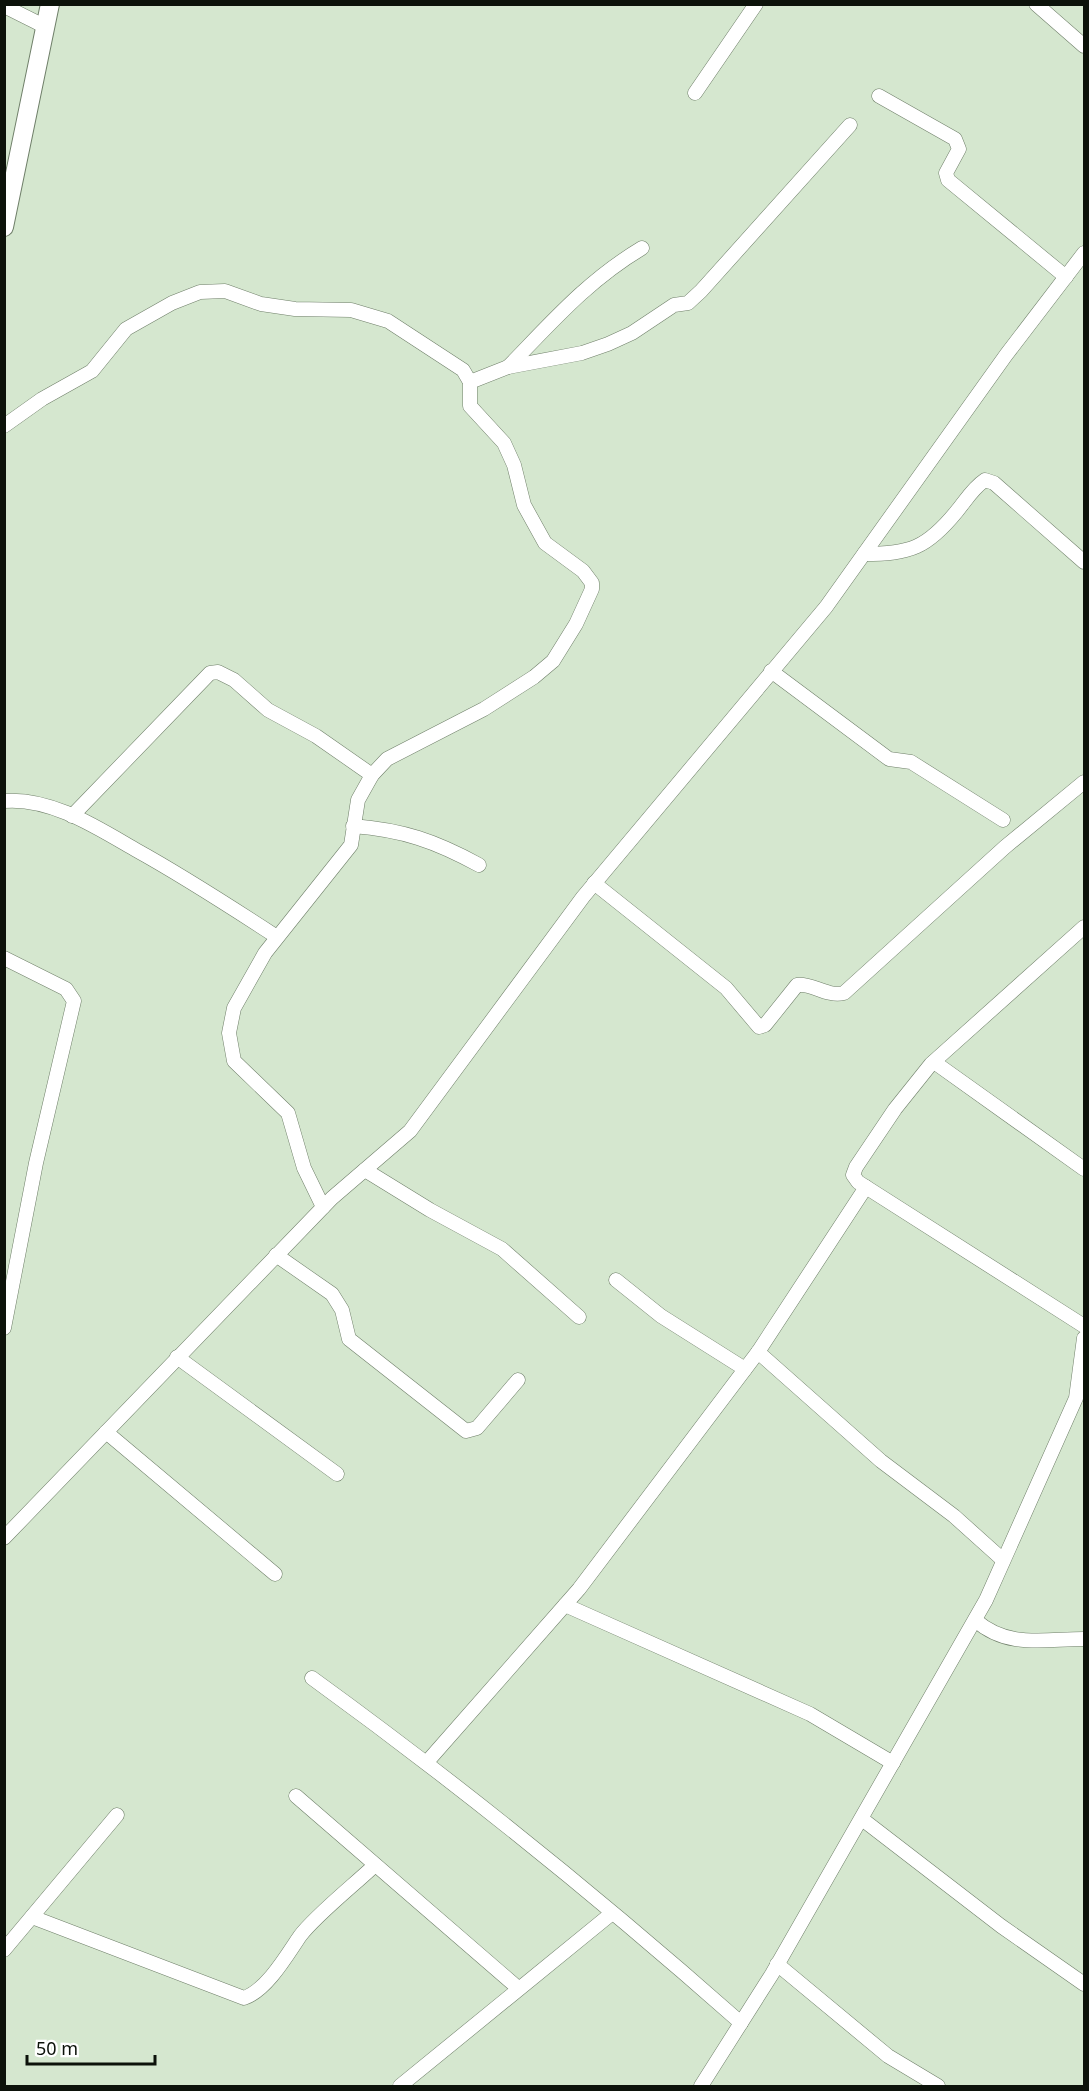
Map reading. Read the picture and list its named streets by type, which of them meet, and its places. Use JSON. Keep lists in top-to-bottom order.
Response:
{
  "scale_bar": "50 m"
}
